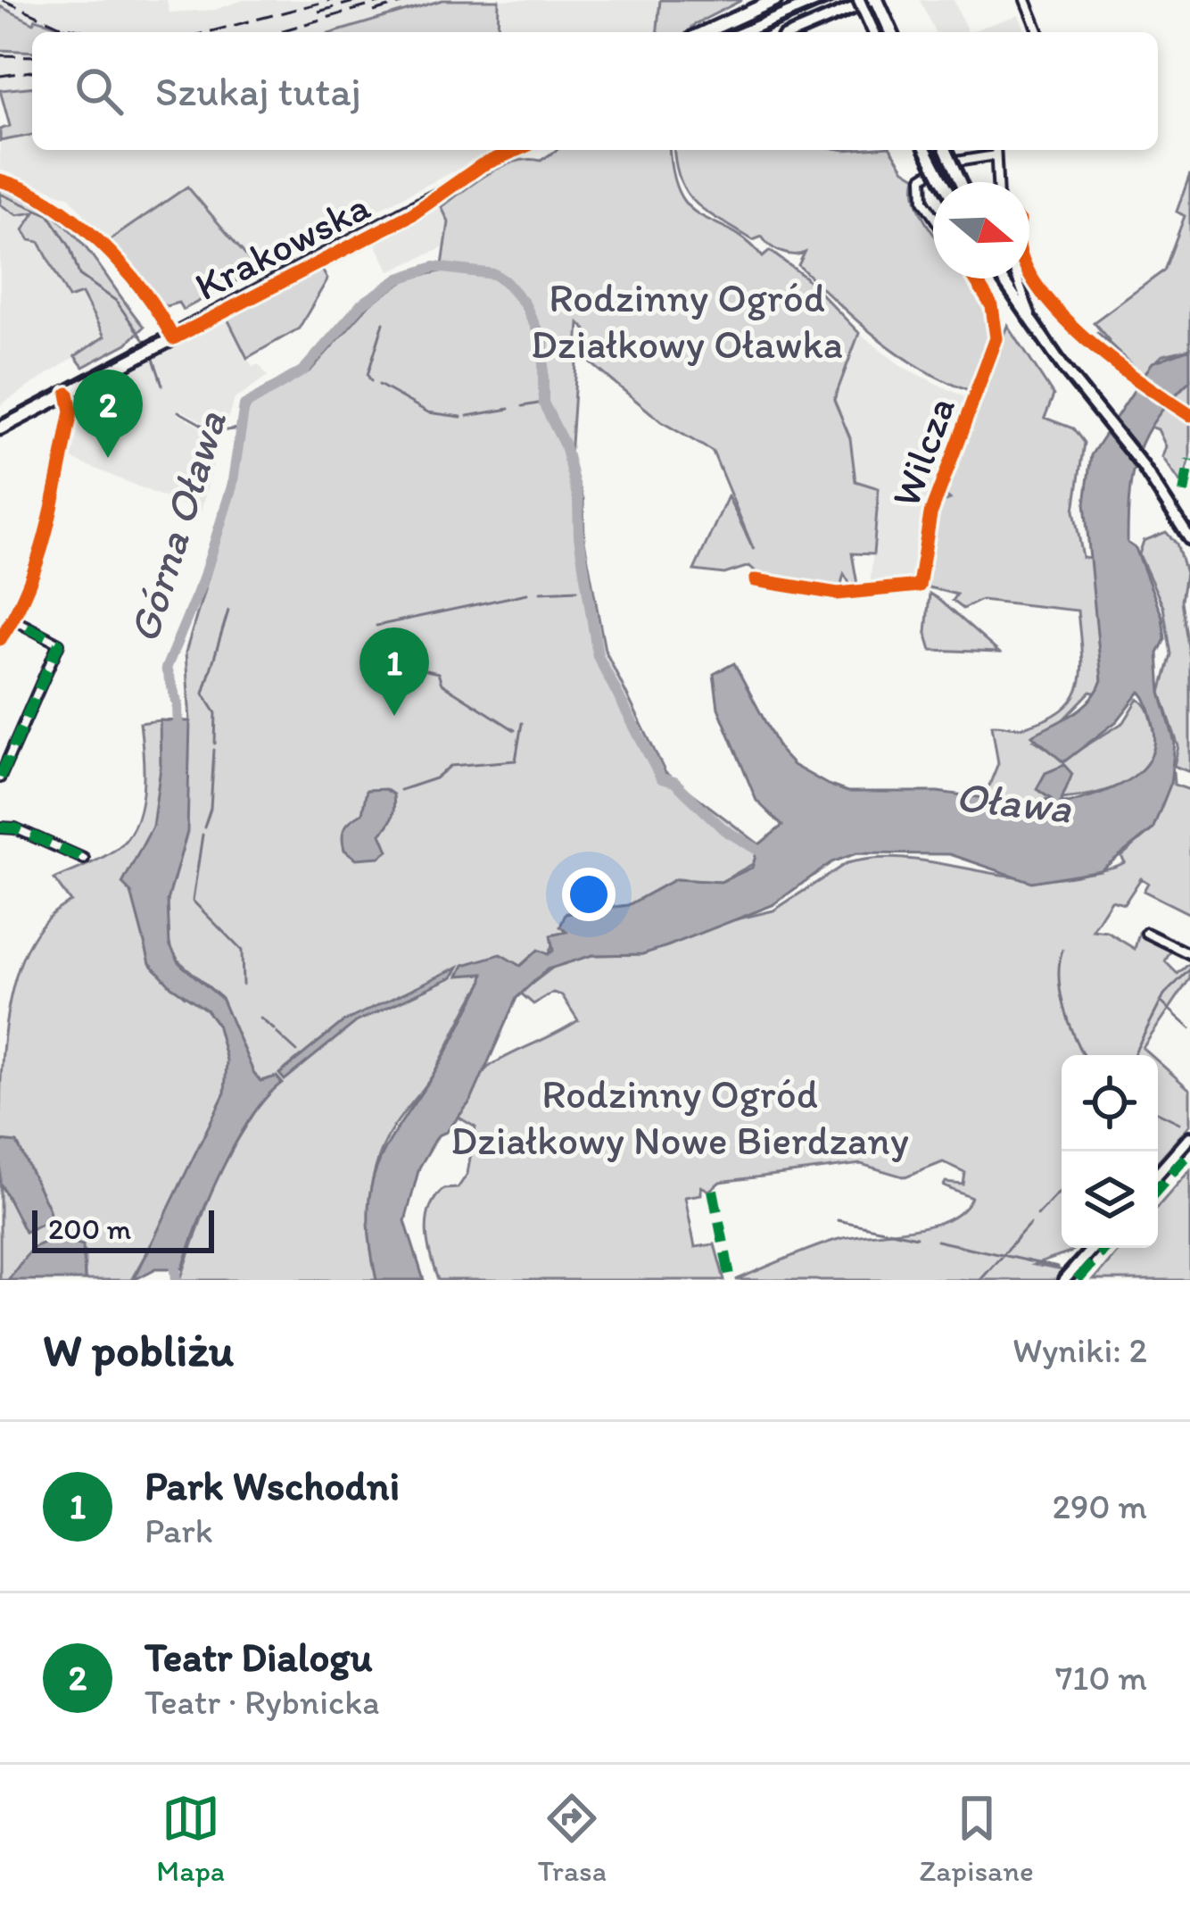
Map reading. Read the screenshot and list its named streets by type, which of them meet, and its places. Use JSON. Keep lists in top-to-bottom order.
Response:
{
  "streets": {
    "main road": ["Krakowska"],
    "street": ["Wilcza"]
  },
  "water": ["Górna Oława", "Oława"],
  "parks": ["Rodzinny Ogród Działkowy Oławka", "Rodzinny Ogród Działkowy Nowe Bierdzany"],
  "scale_bar": "200 m",
  "north": "right",
  "page": {
    "search": "Szukaj tutaj",
    "pins": ["2", "1"],
    "scale": "200 m",
    "heading": ["W pobliżu", "Wyniki: 2"],
    "list": [
      {
        "mark": "1",
        "name": "Park Wschodni",
        "note": "Park",
        "value": "290 m"
      },
      {
        "mark": "2",
        "name": "Teatr Dialogu",
        "note": "Teatr · Rybnicka",
        "value": "710 m"
      }
    ],
    "nav": ["Mapa", "Trasa", "Zapisane"]
  }
}
